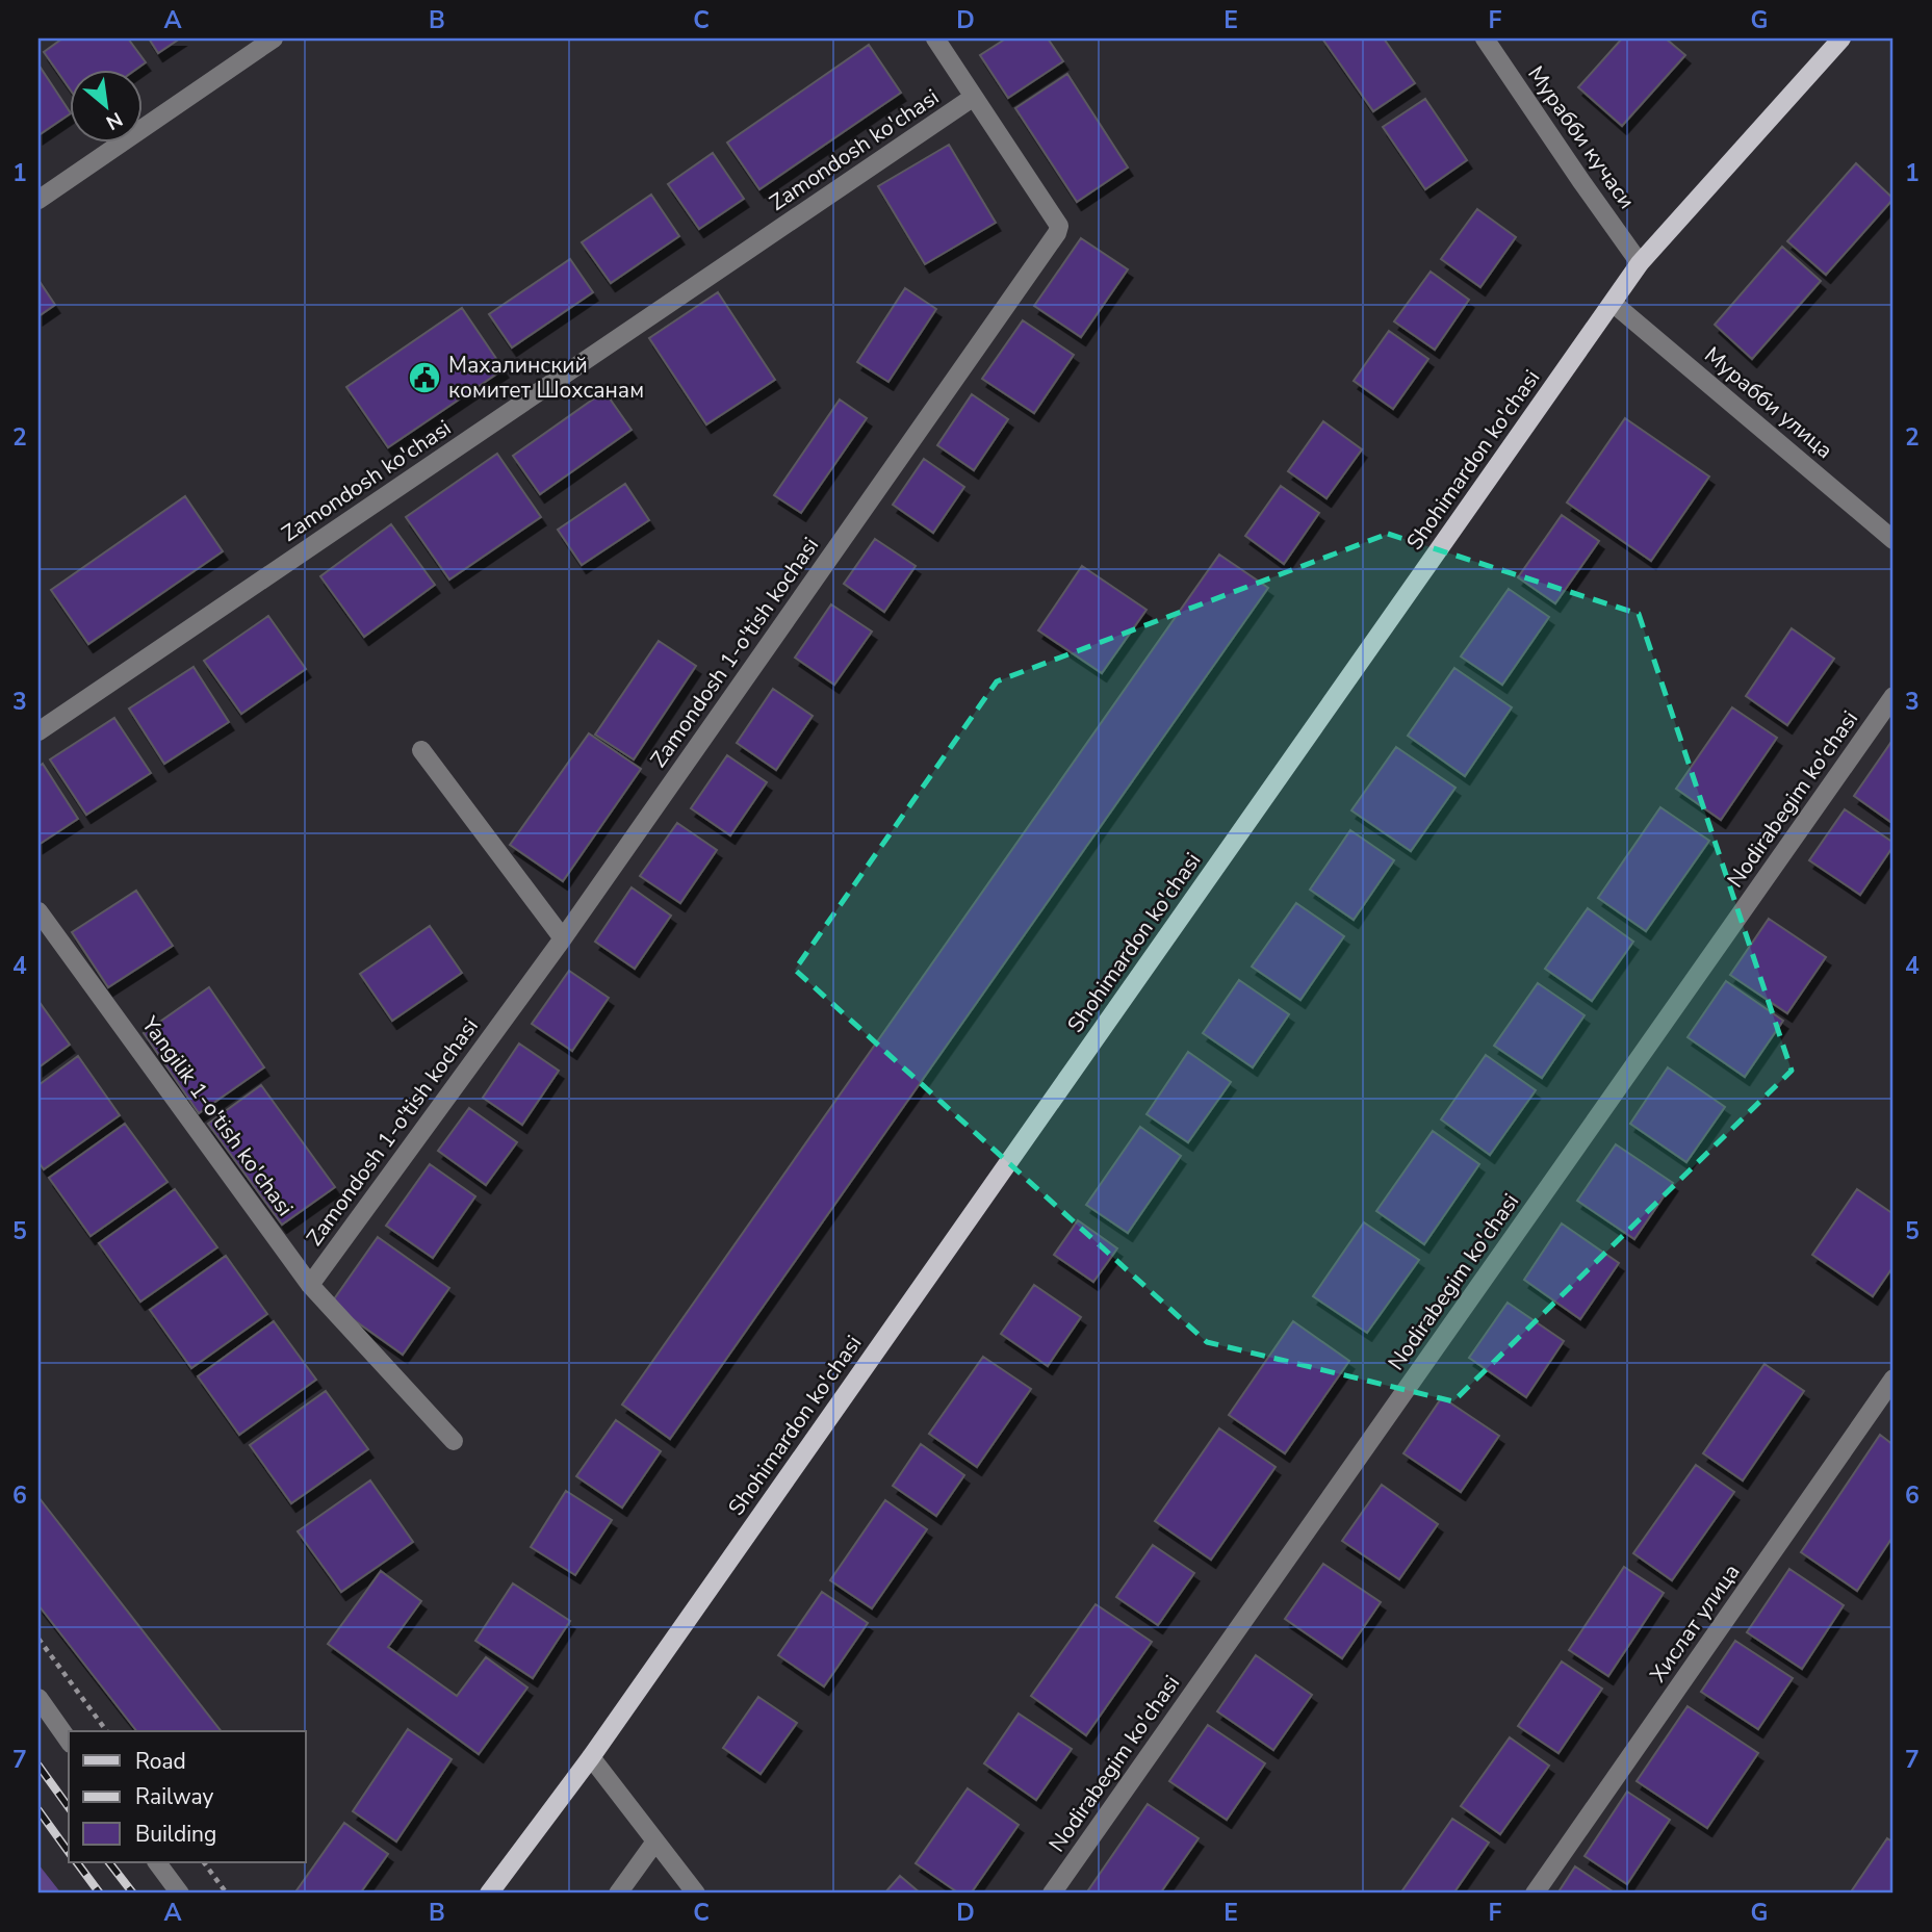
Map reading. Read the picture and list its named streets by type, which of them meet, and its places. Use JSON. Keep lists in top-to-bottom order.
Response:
{
  "streets": {
    "main road": ["Shohimardon ko'chasi"],
    "street": [
      "Мурабби кучаси",
      "Zamondosh ko'chasi",
      "Мурабби улица",
      "Zamondosh 1-o'tish kochasi",
      "Nodirabegim ko'chasi",
      "Yangilik 1-o'tish ko'chasi",
      "Хислат улица"
    ]
  },
  "crossings": [
    ["Мурабби кучаси", "Shohimardon ko'chasi"],
    ["Zamondosh ko'chasi", "Zamondosh 1-o'tish kochasi"],
    ["Мурабби улица", "Shohimardon ko'chasi"],
    ["Zamondosh 1-o'tish kochasi", "Yangilik 1-o'tish ko'chasi"]
  ],
  "places": {
    "public building": ["Махалинский комитет Шохcанам"]
  },
  "legend": ["Road", "Railway", "Building"],
  "north": "bottom right",
  "grid": {
    "columns": [
      "A",
      "B",
      "C",
      "D",
      "E",
      "F",
      "G"
    ],
    "rows": [
      "1",
      "2",
      "3",
      "4",
      "5",
      "6",
      "7"
    ]
  }
}
